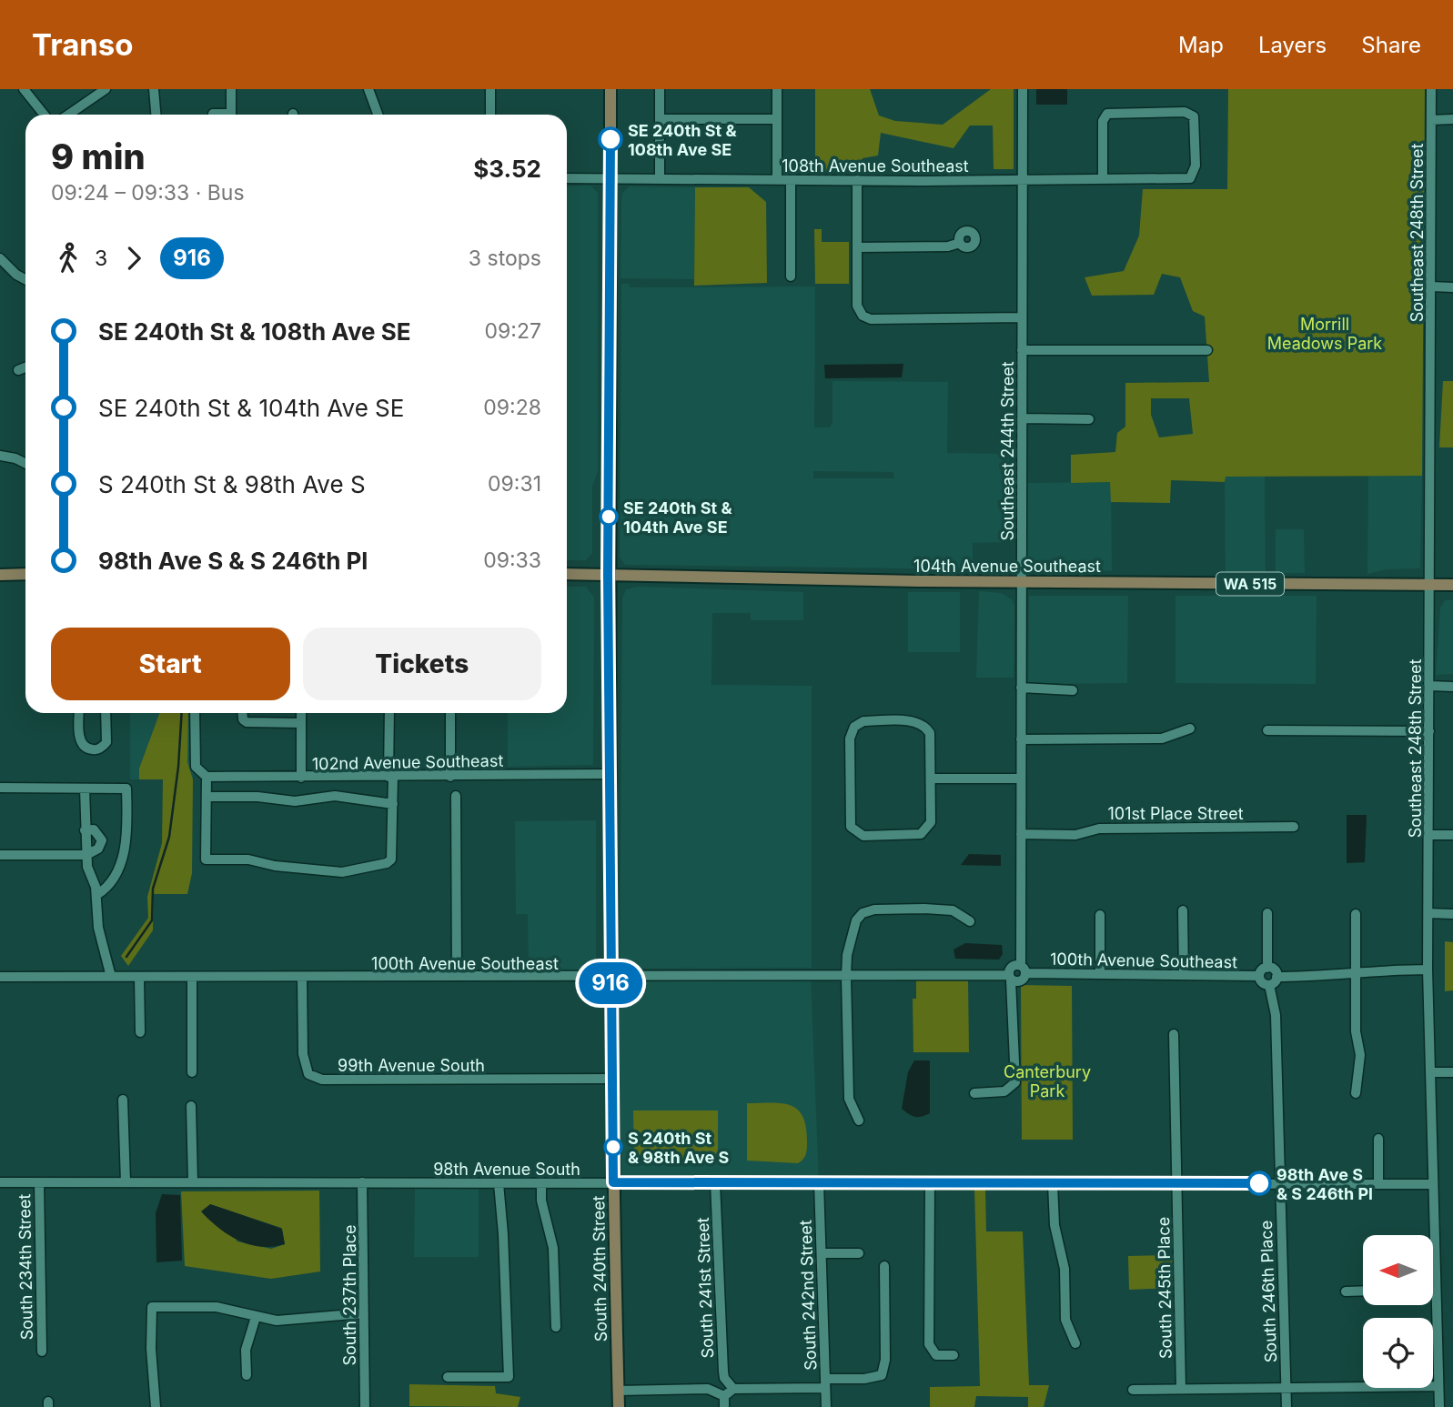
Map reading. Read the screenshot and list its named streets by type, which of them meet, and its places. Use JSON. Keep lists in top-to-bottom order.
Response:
{
  "streets": {
    "main road": ["104th Avenue Southeast", "WA 515", "South 240th Street"],
    "street": [
      "108th Avenue Southeast",
      "Southeast 248th Street",
      "Southeast 244th Street",
      "102nd Avenue Southeast",
      "101st Place Street",
      "100th Avenue Southeast",
      "99th Avenue South",
      "98th Avenue South",
      "South 234th Street",
      "South 241st Street",
      "South 245th Place",
      "South 246th Place",
      "South 237th Place",
      "South 242nd Street"
    ]
  },
  "crossings": [
    ["108th Avenue Southeast", "Southeast 244th Street"],
    ["108th Avenue Southeast", "South 240th Street"],
    ["Southeast 248th Street", "104th Avenue Southeast"],
    ["Southeast 248th Street", "98th Avenue South"],
    ["Southeast 244th Street", "104th Avenue Southeast"],
    ["Southeast 244th Street", "101st Place Street"],
    ["Southeast 244th Street", "100th Avenue Southeast"],
    ["104th Avenue Southeast", "South 240th Street"],
    ["102nd Avenue Southeast", "South 240th Street"],
    ["100th Avenue Southeast", "99th Avenue South"],
    ["100th Avenue Southeast", "South 240th Street"],
    ["100th Avenue Southeast", "South 246th Place"],
    ["99th Avenue South", "South 240th Street"],
    ["98th Avenue South", "South 234th Street"],
    ["98th Avenue South", "South 240th Street"],
    ["98th Avenue South", "South 241st Street"],
    ["98th Avenue South", "South 245th Place"],
    ["98th Avenue South", "South 246th Place"],
    ["98th Avenue South", "South 237th Place"],
    ["98th Avenue South", "South 242nd Street"]
  ],
  "parks": ["Morrill Meadows Park", "Canterbury Park"],
  "places": [
    "SE 240th St & 108th Ave SE",
    "SE 240th St & 104th Ave SE",
    "S 240th St & 98th Ave S",
    "98th Ave S & S 246th Pl"
  ],
  "lines": ["bus line 916"],
  "north": "left",
  "page": {
    "header": "Transo",
    "nav": ["Map", "Layers", "Share"],
    "on_map": "916",
    "heading": ["9 min", "09:24 – 09:33 · Bus", "$3.52"],
    "legs": ["3", "916", "3 stops"],
    "list": [
      {
        "name": "SE 240th St & 108th Ave SE",
        "value": "09:27"
      },
      {
        "name": "SE 240th St & 104th Ave SE",
        "value": "09:28"
      },
      {
        "name": "S 240th St & 98th Ave S",
        "value": "09:31"
      },
      {
        "name": "98th Ave S & S 246th Pl",
        "value": "09:33"
      }
    ],
    "buttons": ["Start", "Tickets"]
  }
}
